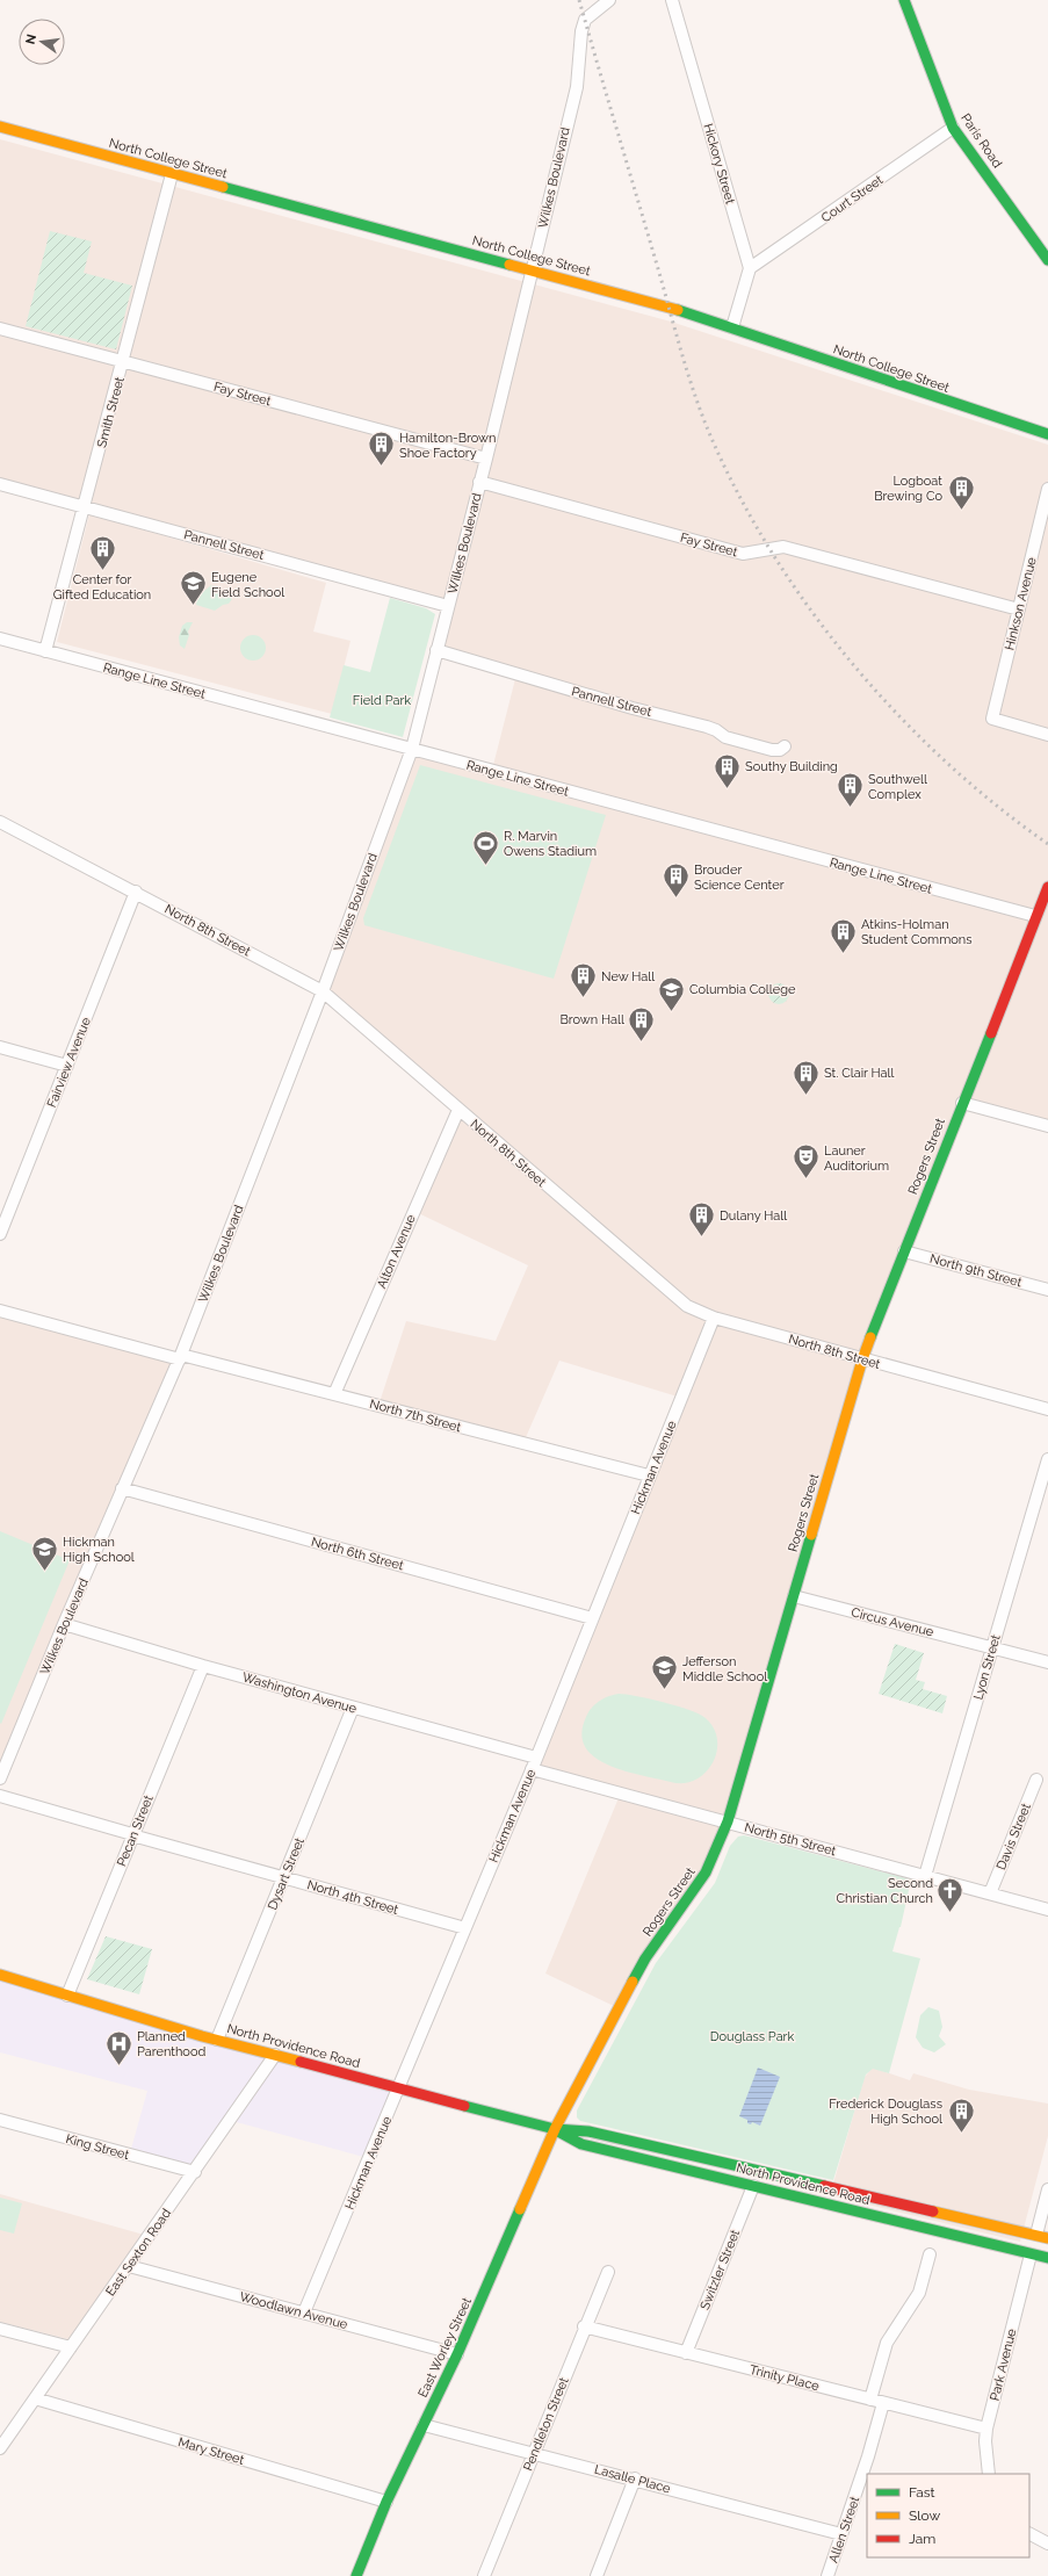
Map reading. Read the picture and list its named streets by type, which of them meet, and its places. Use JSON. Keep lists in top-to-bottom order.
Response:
{
  "streets": {
    "main road": [
      "Paris Road",
      "North College Street",
      "Rogers Street",
      "North Providence Road",
      "East Worley Street"
    ],
    "street": [
      "Hickory Street",
      "Wilkes Boulevard",
      "Court Street",
      "Fay Street",
      "Smith Street",
      "Pannell Street",
      "Hinkson Avenue",
      "Range Line Street",
      "North 8th Street",
      "Fairview Avenue",
      "Alton Avenue",
      "North 9th Street",
      "North 7th Street",
      "Hickman Avenue",
      "North 6th Street",
      "Circus Avenue",
      "Lyon Street",
      "Washington Avenue",
      "Pecan Street",
      "Davis Street",
      "North 5th Street",
      "Dysart Street",
      "North 4th Street",
      "King Street",
      "East Sexton Road",
      "Switzler Street",
      "Woodlawn Avenue",
      "Park Avenue",
      "Trinity Place",
      "Pendleton Street",
      "Mary Street",
      "Lasalle Place",
      "Allen Street"
    ]
  },
  "crossings": [
    ["Paris Road", "Court Street"],
    ["North College Street", "Wilkes Boulevard"],
    ["North College Street", "Smith Street"],
    ["Hickory Street", "Court Street"],
    ["Wilkes Boulevard", "Fay Street"],
    ["Wilkes Boulevard", "Pannell Street"],
    ["Wilkes Boulevard", "Range Line Street"],
    ["Wilkes Boulevard", "North 8th Street"],
    ["Wilkes Boulevard", "North 7th Street"],
    ["Wilkes Boulevard", "North 6th Street"],
    ["Wilkes Boulevard", "Washington Avenue"],
    ["Fay Street", "Smith Street"],
    ["Fay Street", "Hinkson Avenue"],
    ["Smith Street", "Pannell Street"],
    ["Smith Street", "Range Line Street"],
    ["Range Line Street", "Rogers Street"],
    ["North 8th Street", "Fairview Avenue"],
    ["North 8th Street", "Rogers Street"],
    ["North 8th Street", "Alton Avenue"],
    ["North 8th Street", "Hickman Avenue"],
    ["Rogers Street", "North 9th Street"],
    ["Rogers Street", "Circus Avenue"],
    ["Rogers Street", "North 5th Street"],
    ["Rogers Street", "North Providence Road"],
    ["Rogers Street", "East Worley Street"],
    ["Alton Avenue", "North 7th Street"],
    ["North 7th Street", "Hickman Avenue"],
    ["Hickman Avenue", "North 6th Street"],
    ["Hickman Avenue", "Washington Avenue"],
    ["Hickman Avenue", "North 5th Street"],
    ["Hickman Avenue", "North 4th Street"],
    ["Hickman Avenue", "North Providence Road"],
    ["Hickman Avenue", "Woodlawn Avenue"],
    ["Circus Avenue", "Lyon Street"],
    ["Lyon Street", "North 5th Street"],
    ["Washington Avenue", "Pecan Street"],
    ["Washington Avenue", "North 5th Street"],
    ["Washington Avenue", "Dysart Street"],
    ["Pecan Street", "North 4th Street"],
    ["Pecan Street", "North Providence Road"],
    ["Davis Street", "North 5th Street"],
    ["Dysart Street", "North 4th Street"],
    ["Dysart Street", "North Providence Road"],
    ["North Providence Road", "East Sexton Road"],
    ["North Providence Road", "Switzler Street"],
    ["North Providence Road", "East Worley Street"],
    ["North Providence Road", "Park Avenue"],
    ["King Street", "East Sexton Road"],
    ["East Sexton Road", "Woodlawn Avenue"],
    ["East Sexton Road", "Mary Street"],
    ["Switzler Street", "Trinity Place"],
    ["Woodlawn Avenue", "East Worley Street"],
    ["East Worley Street", "Mary Street"],
    ["East Worley Street", "Lasalle Place"],
    ["Park Avenue", "Trinity Place"],
    ["Trinity Place", "Pendleton Street"],
    ["Trinity Place", "Allen Street"],
    ["Pendleton Street", "Lasalle Place"],
    ["Lasalle Place", "Allen Street"]
  ],
  "parks": ["Field Park", "Douglass Park"],
  "places": {
    "building": [
      "Hamilton-Brown Shoe Factory",
      "Logboat Brewing Co",
      "Center for Gifted Education",
      "Southy Building",
      "Southwell Complex",
      "Brouder Science Center",
      "Atkins-Holman Student Commons",
      "New Hall",
      "Brown Hall",
      "St. Clair Hall",
      "Dulany Hall",
      "Frederick Douglass High School"
    ],
    "school or university": [
      "Eugene Field School",
      "Columbia College",
      "Hickman High School",
      "Jefferson Middle School"
    ],
    "sports": ["R. Marvin Owens Stadium"],
    "theatre": ["Launer Auditorium"],
    "church": ["Second Christian Church"],
    "hospital": ["Planned Parenthood"]
  },
  "legend": ["Fast", "Slow", "Jam"],
  "north": "left"
}
